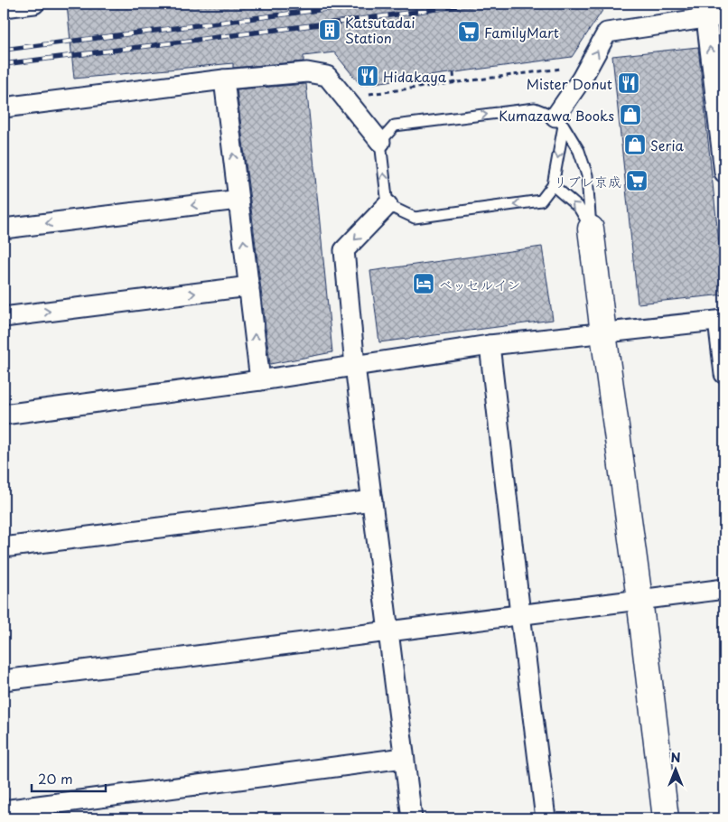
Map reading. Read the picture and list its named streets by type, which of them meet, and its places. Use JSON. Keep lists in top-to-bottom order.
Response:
{
  "places": {
    "building": ["Katsutadai Station"],
    "supermarket": ["FamilyMart", "リブレ京成"],
    "restaurant": ["Hidakaya", "Mister Donut"],
    "shop": ["Kumazawa Books", "Seria"],
    "hotel": ["ベッセルイン"]
  },
  "scale_bar": "20 m",
  "north": "top"
}
